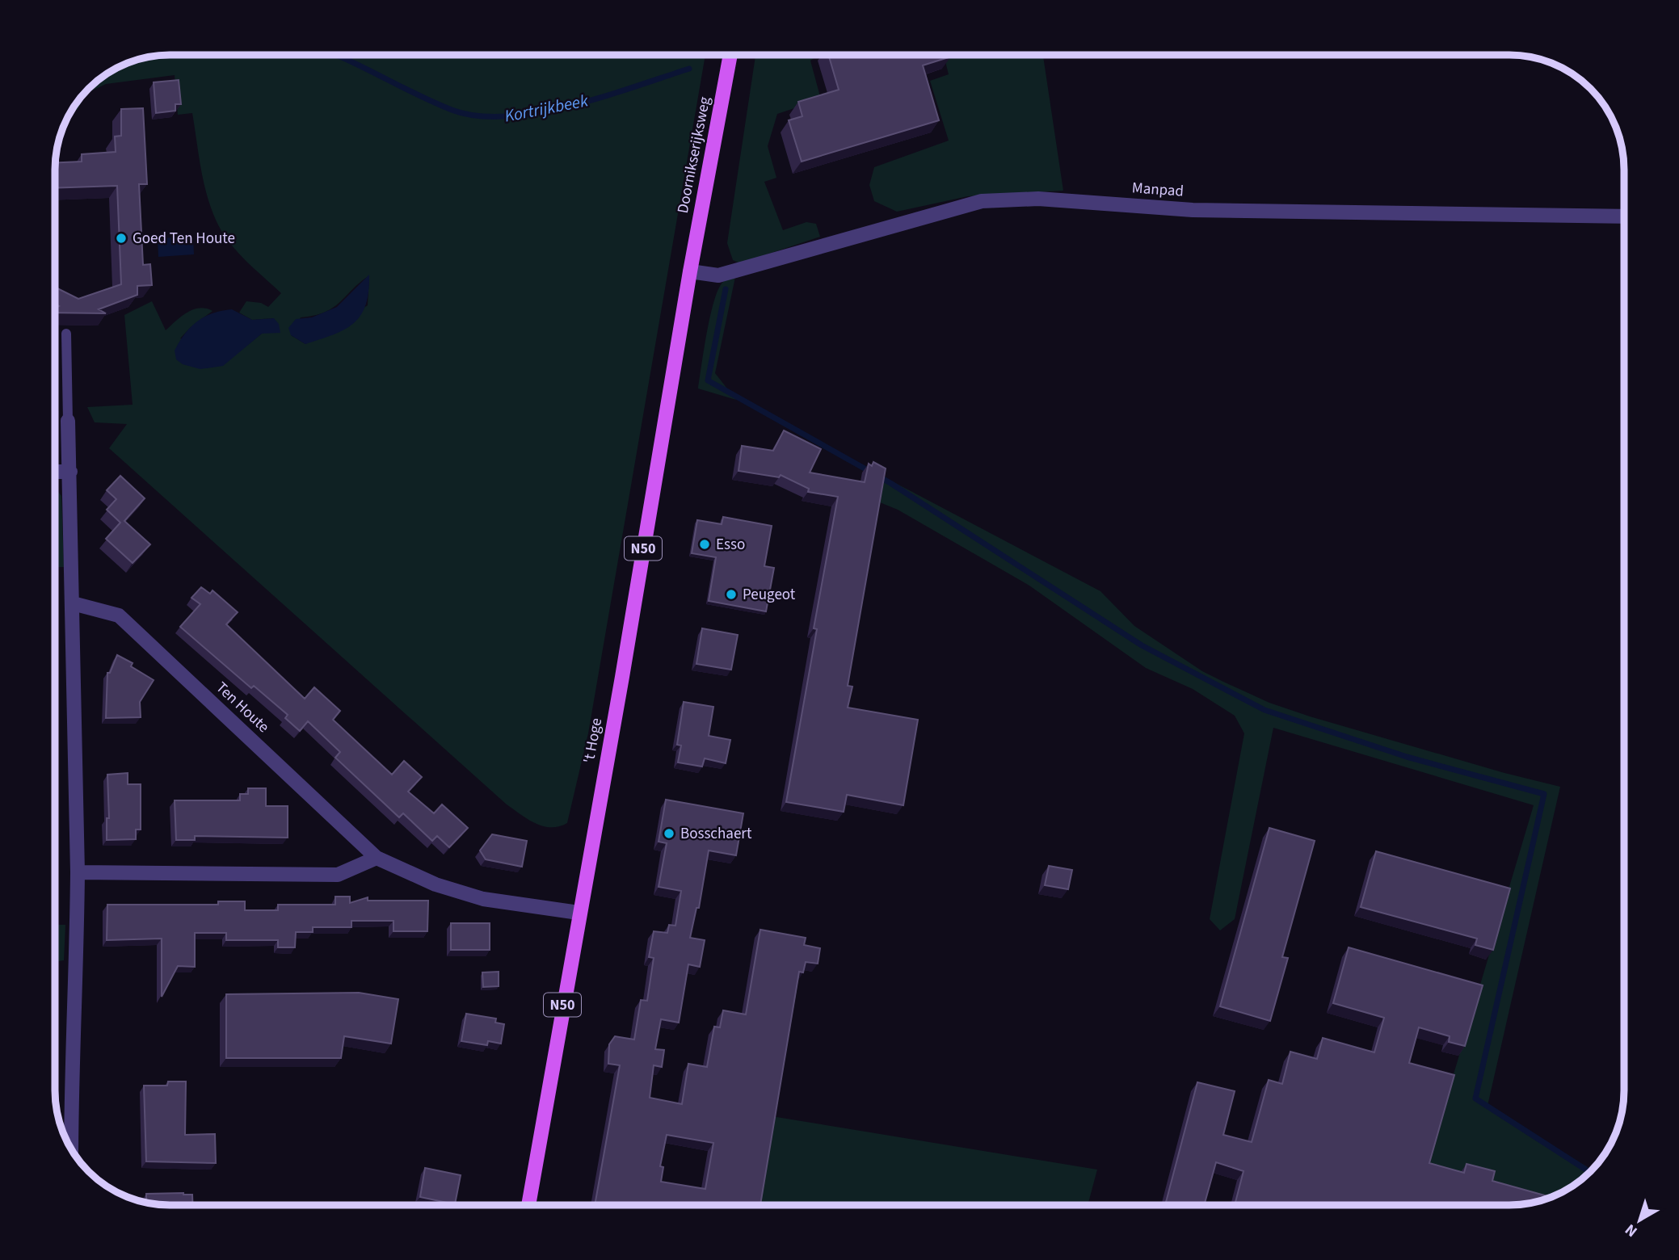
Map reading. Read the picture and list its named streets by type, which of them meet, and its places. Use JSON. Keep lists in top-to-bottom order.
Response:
{
  "streets": {
    "main road": ["Doornikserijksweg", "N50", "'t Hoge"],
    "street": ["Manpad", "Ten Houte"]
  },
  "crossings": [
    ["Doornikserijksweg", "Manpad"],
    ["Doornikserijksweg", "'t Hoge"],
    ["Manpad", "'t Hoge"],
    ["Ten Houte", "'t Hoge"]
  ],
  "water": ["Kortrijkbeek"],
  "places": [
    "Goed Ten Houte",
    "Esso",
    "Peugeot",
    "Bosschaert"
  ],
  "north": "bottom left"
}
